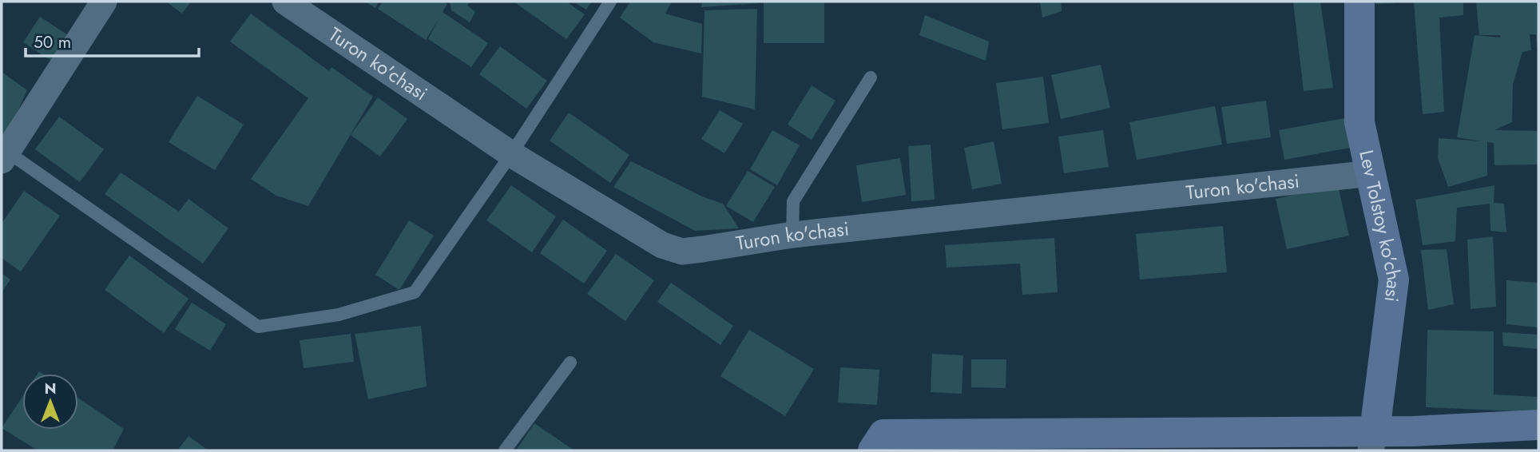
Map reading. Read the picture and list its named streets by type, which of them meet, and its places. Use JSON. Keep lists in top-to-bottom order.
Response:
{
  "streets": {
    "street": ["Turon ko'chasi", "Lev Tolstoy ko'chasi"]
  },
  "crossings": [
    ["Turon ko'chasi", "Lev Tolstoy ko'chasi"]
  ],
  "scale_bar": "50 m",
  "north": "top"
}
